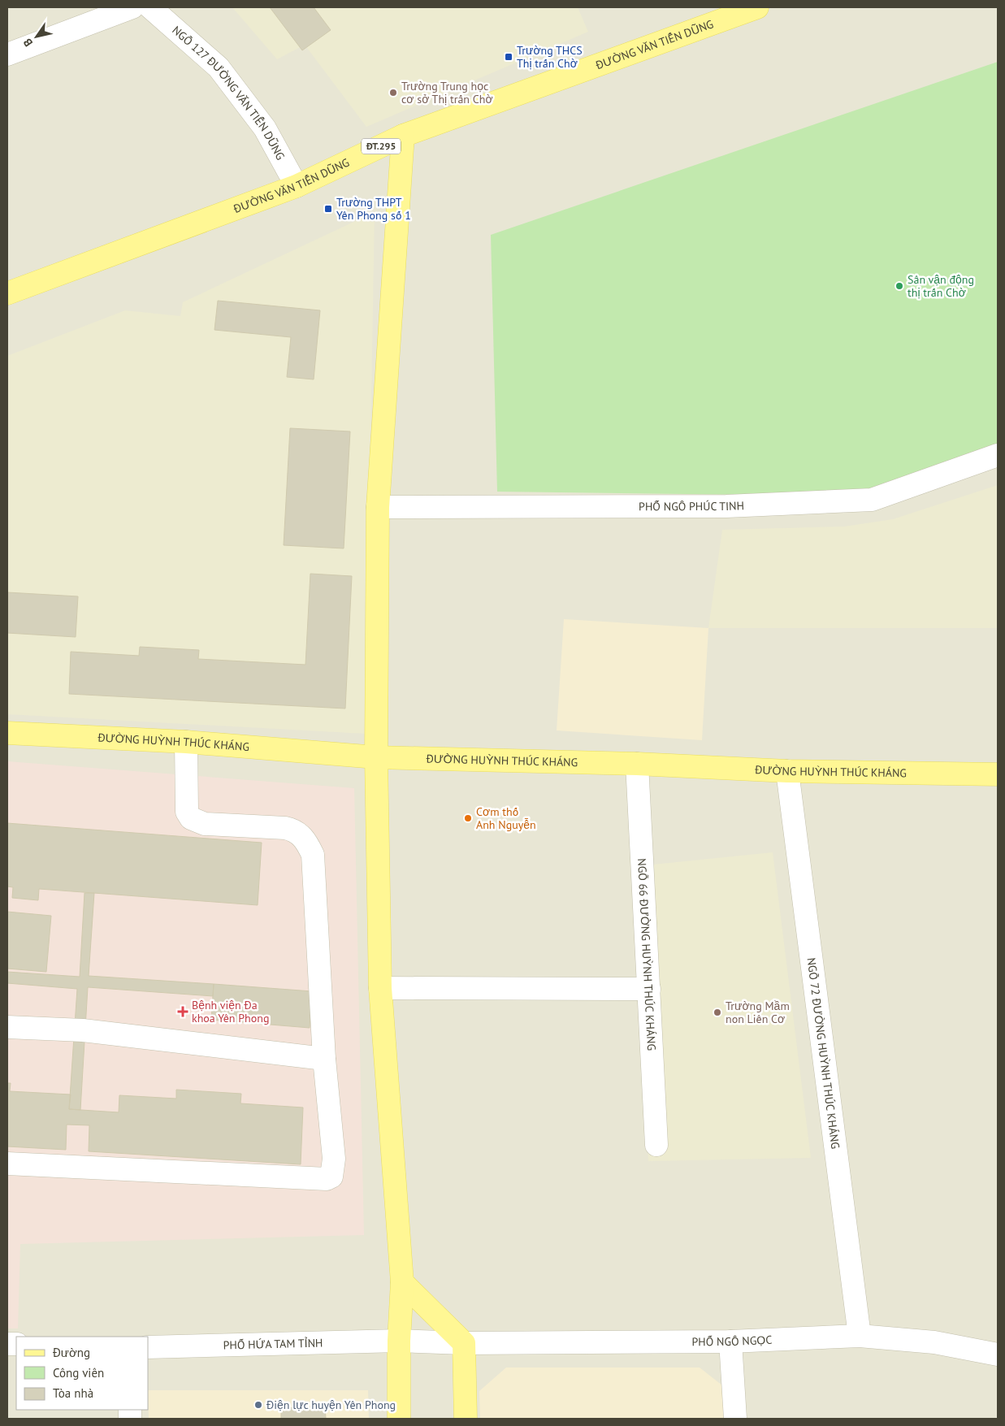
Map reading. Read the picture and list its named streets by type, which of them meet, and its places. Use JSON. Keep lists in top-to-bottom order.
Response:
{
  "streets": {
    "main road": ["ĐƯỜNG VĂN TIẾN DŨNG", "ĐT.295", "ĐƯỜNG HUỲNH THÚC KHÁNG"],
    "street": [
      "NGÕ 127 ĐƯỜNG VĂN TIẾN DŨNG",
      "PHỐ NGÔ PHÚC TINH",
      "NGÕ 66 ĐƯỜNG HUỲNH THÚC KHÁNG",
      "NGÕ 72 ĐƯỜNG HUỲNH THÚC KHÁNG",
      "PHỐ NGÔ NGỌC",
      "PHỐ HỨA TAM TỈNH"
    ]
  },
  "crossings": [
    ["ĐƯỜNG VĂN TIẾN DŨNG", "NGÕ 127 ĐƯỜNG VĂN TIẾN DŨNG"],
    ["ĐƯỜNG HUỲNH THÚC KHÁNG", "NGÕ 66 ĐƯỜNG HUỲNH THÚC KHÁNG"],
    ["ĐƯỜNG HUỲNH THÚC KHÁNG", "NGÕ 72 ĐƯỜNG HUỲNH THÚC KHÁNG"],
    ["NGÕ 72 ĐƯỜNG HUỲNH THÚC KHÁNG", "PHỐ NGÔ NGỌC"],
    ["PHỐ NGÔ NGỌC", "PHỐ HỨA TAM TỈNH"]
  ],
  "places": {
    "transit": ["Trường THCS Thị trấn Chờ", "Trường THPT Yên Phong số 1"],
    "other": [
      "Trường Trung học cơ sở Thị trấn Chờ",
      "Sân vận động thị trấn Chờ",
      "Cơm thố Anh Nguyễn",
      "Trường Mầm non Liên Cơ",
      "Điện lực huyện Yên Phong"
    ],
    "health": ["Bệnh viện Đa khoa Yên Phong"]
  },
  "legend": ["Đường", "Công viên", "Tòa nhà"],
  "north": "bottom left"
}
